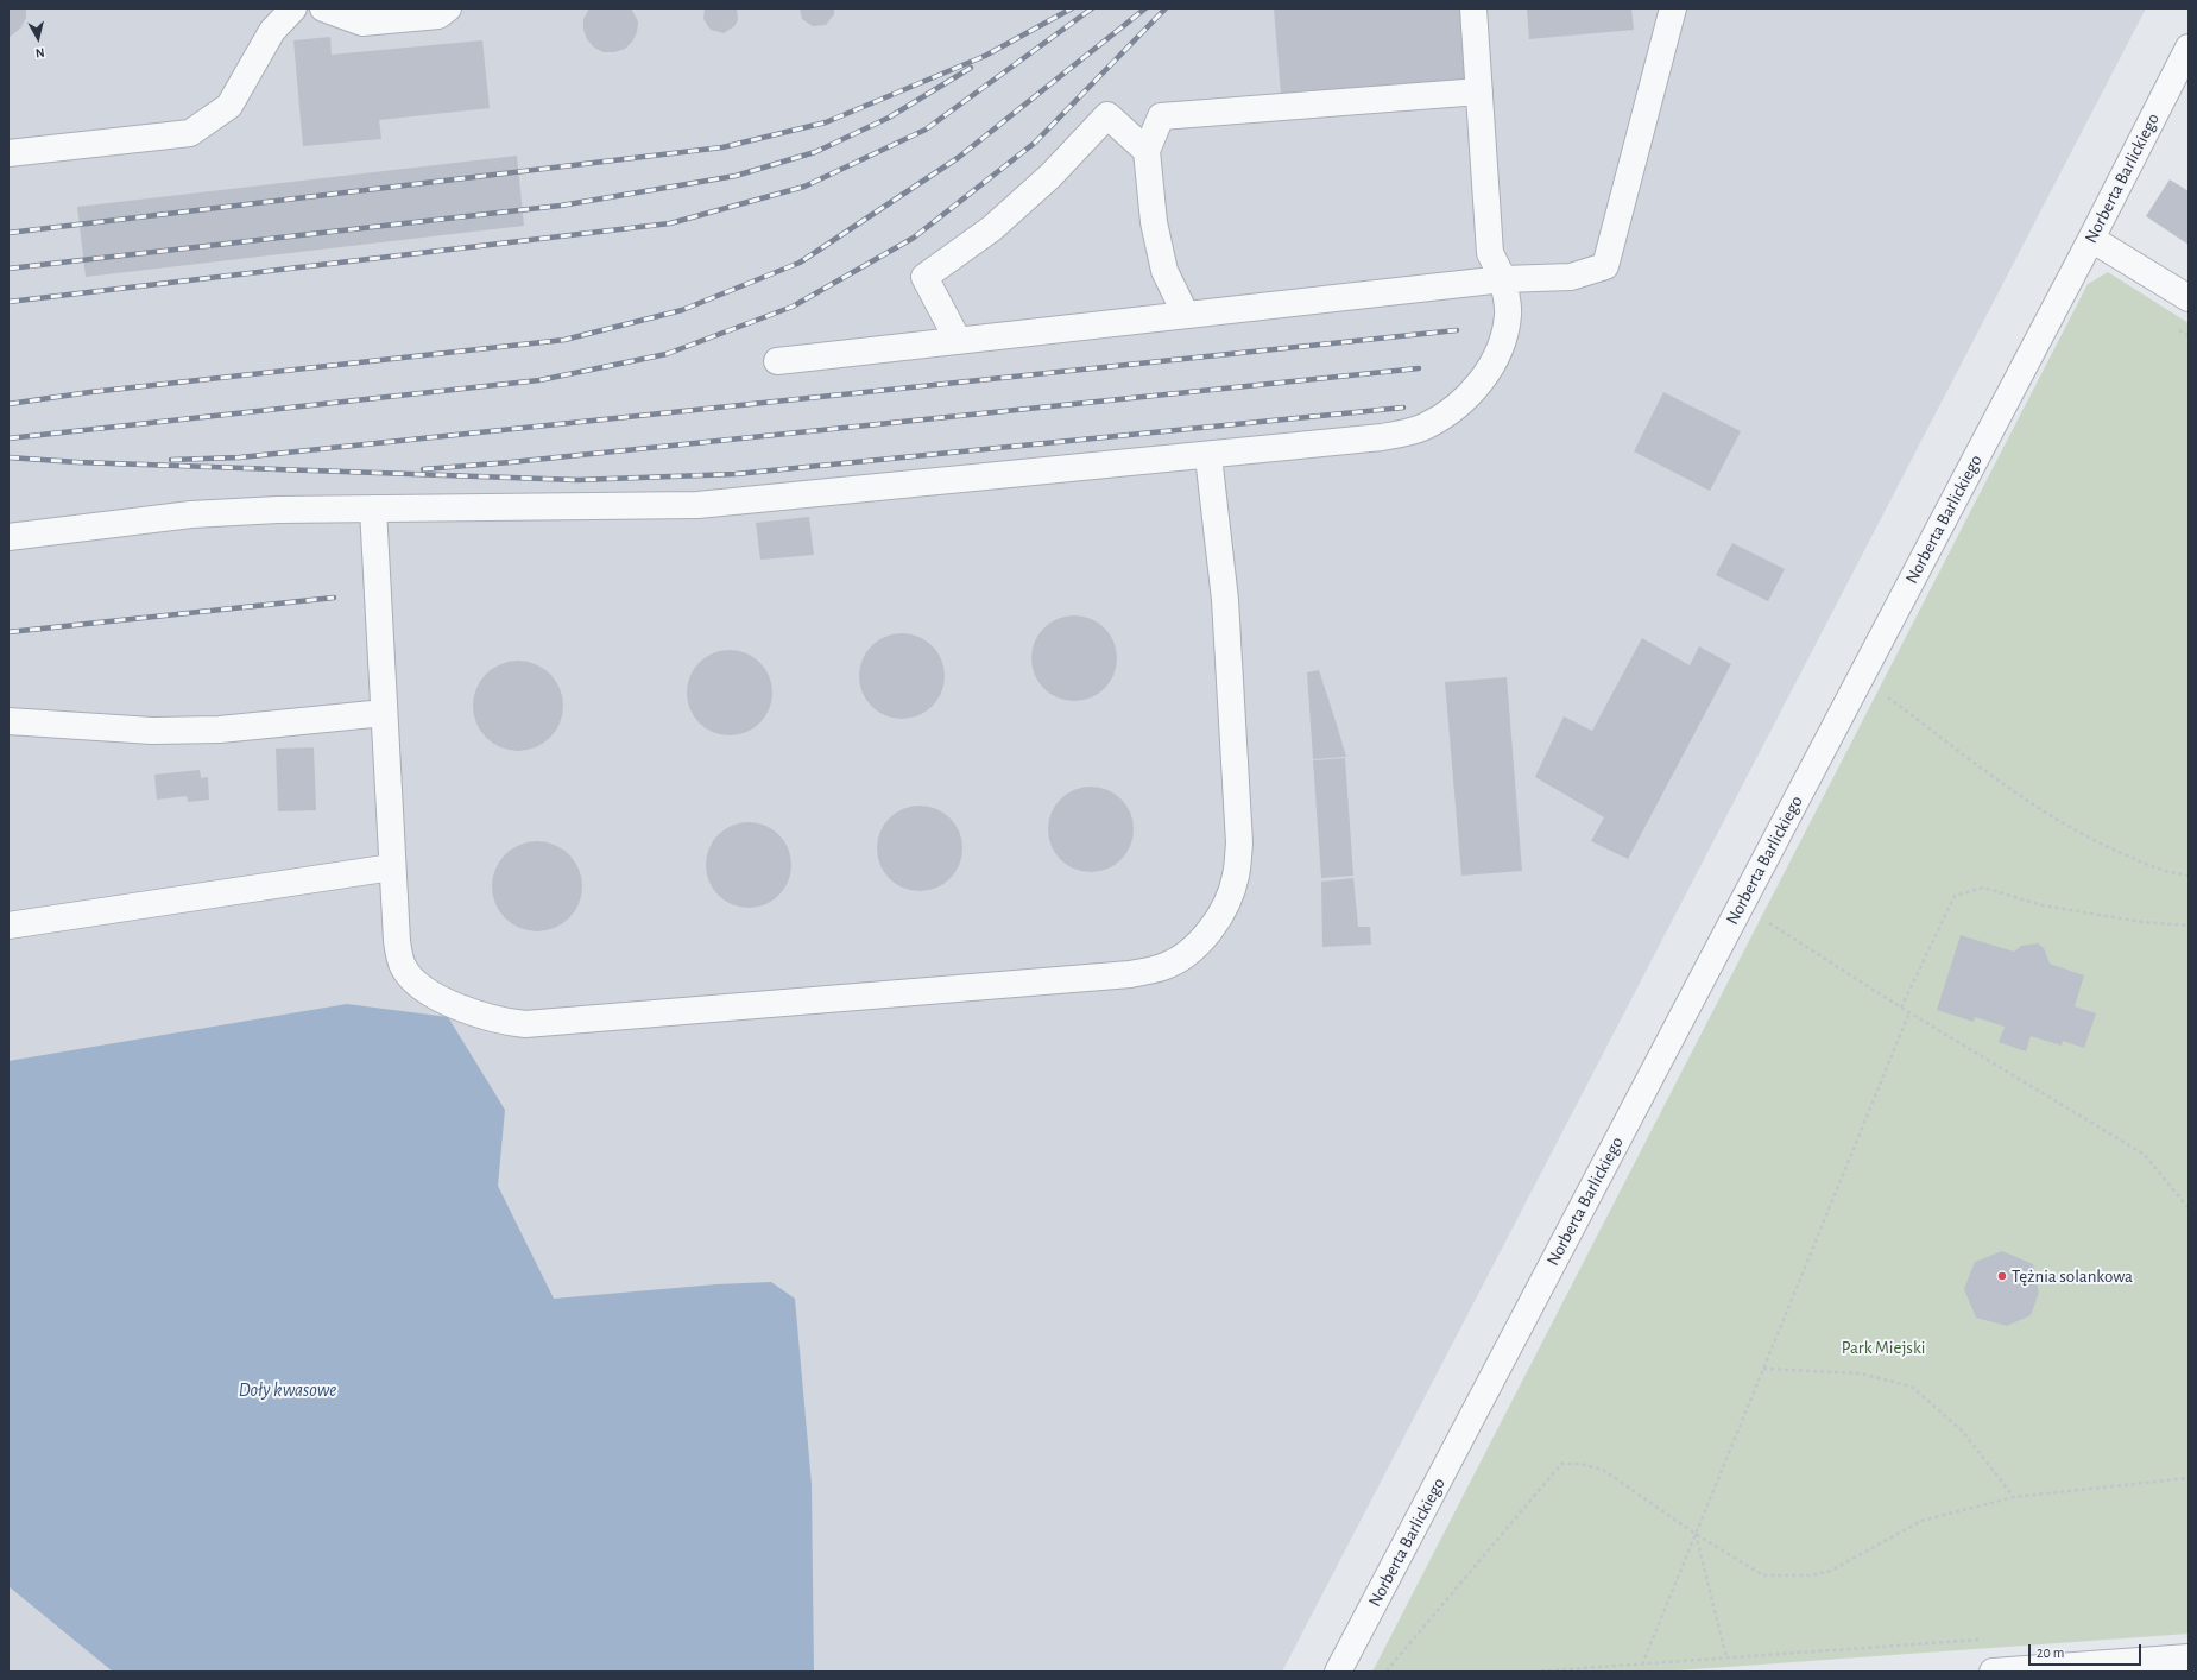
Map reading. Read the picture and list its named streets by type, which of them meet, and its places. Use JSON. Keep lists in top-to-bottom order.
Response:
{
  "streets": {
    "street": ["Norberta Barlickiego"]
  },
  "water": ["Doły kwasowe"],
  "parks": ["Park Miejski"],
  "places": ["Tężnia solankowa"],
  "scale_bar": "20 m",
  "north": "bottom"
}
